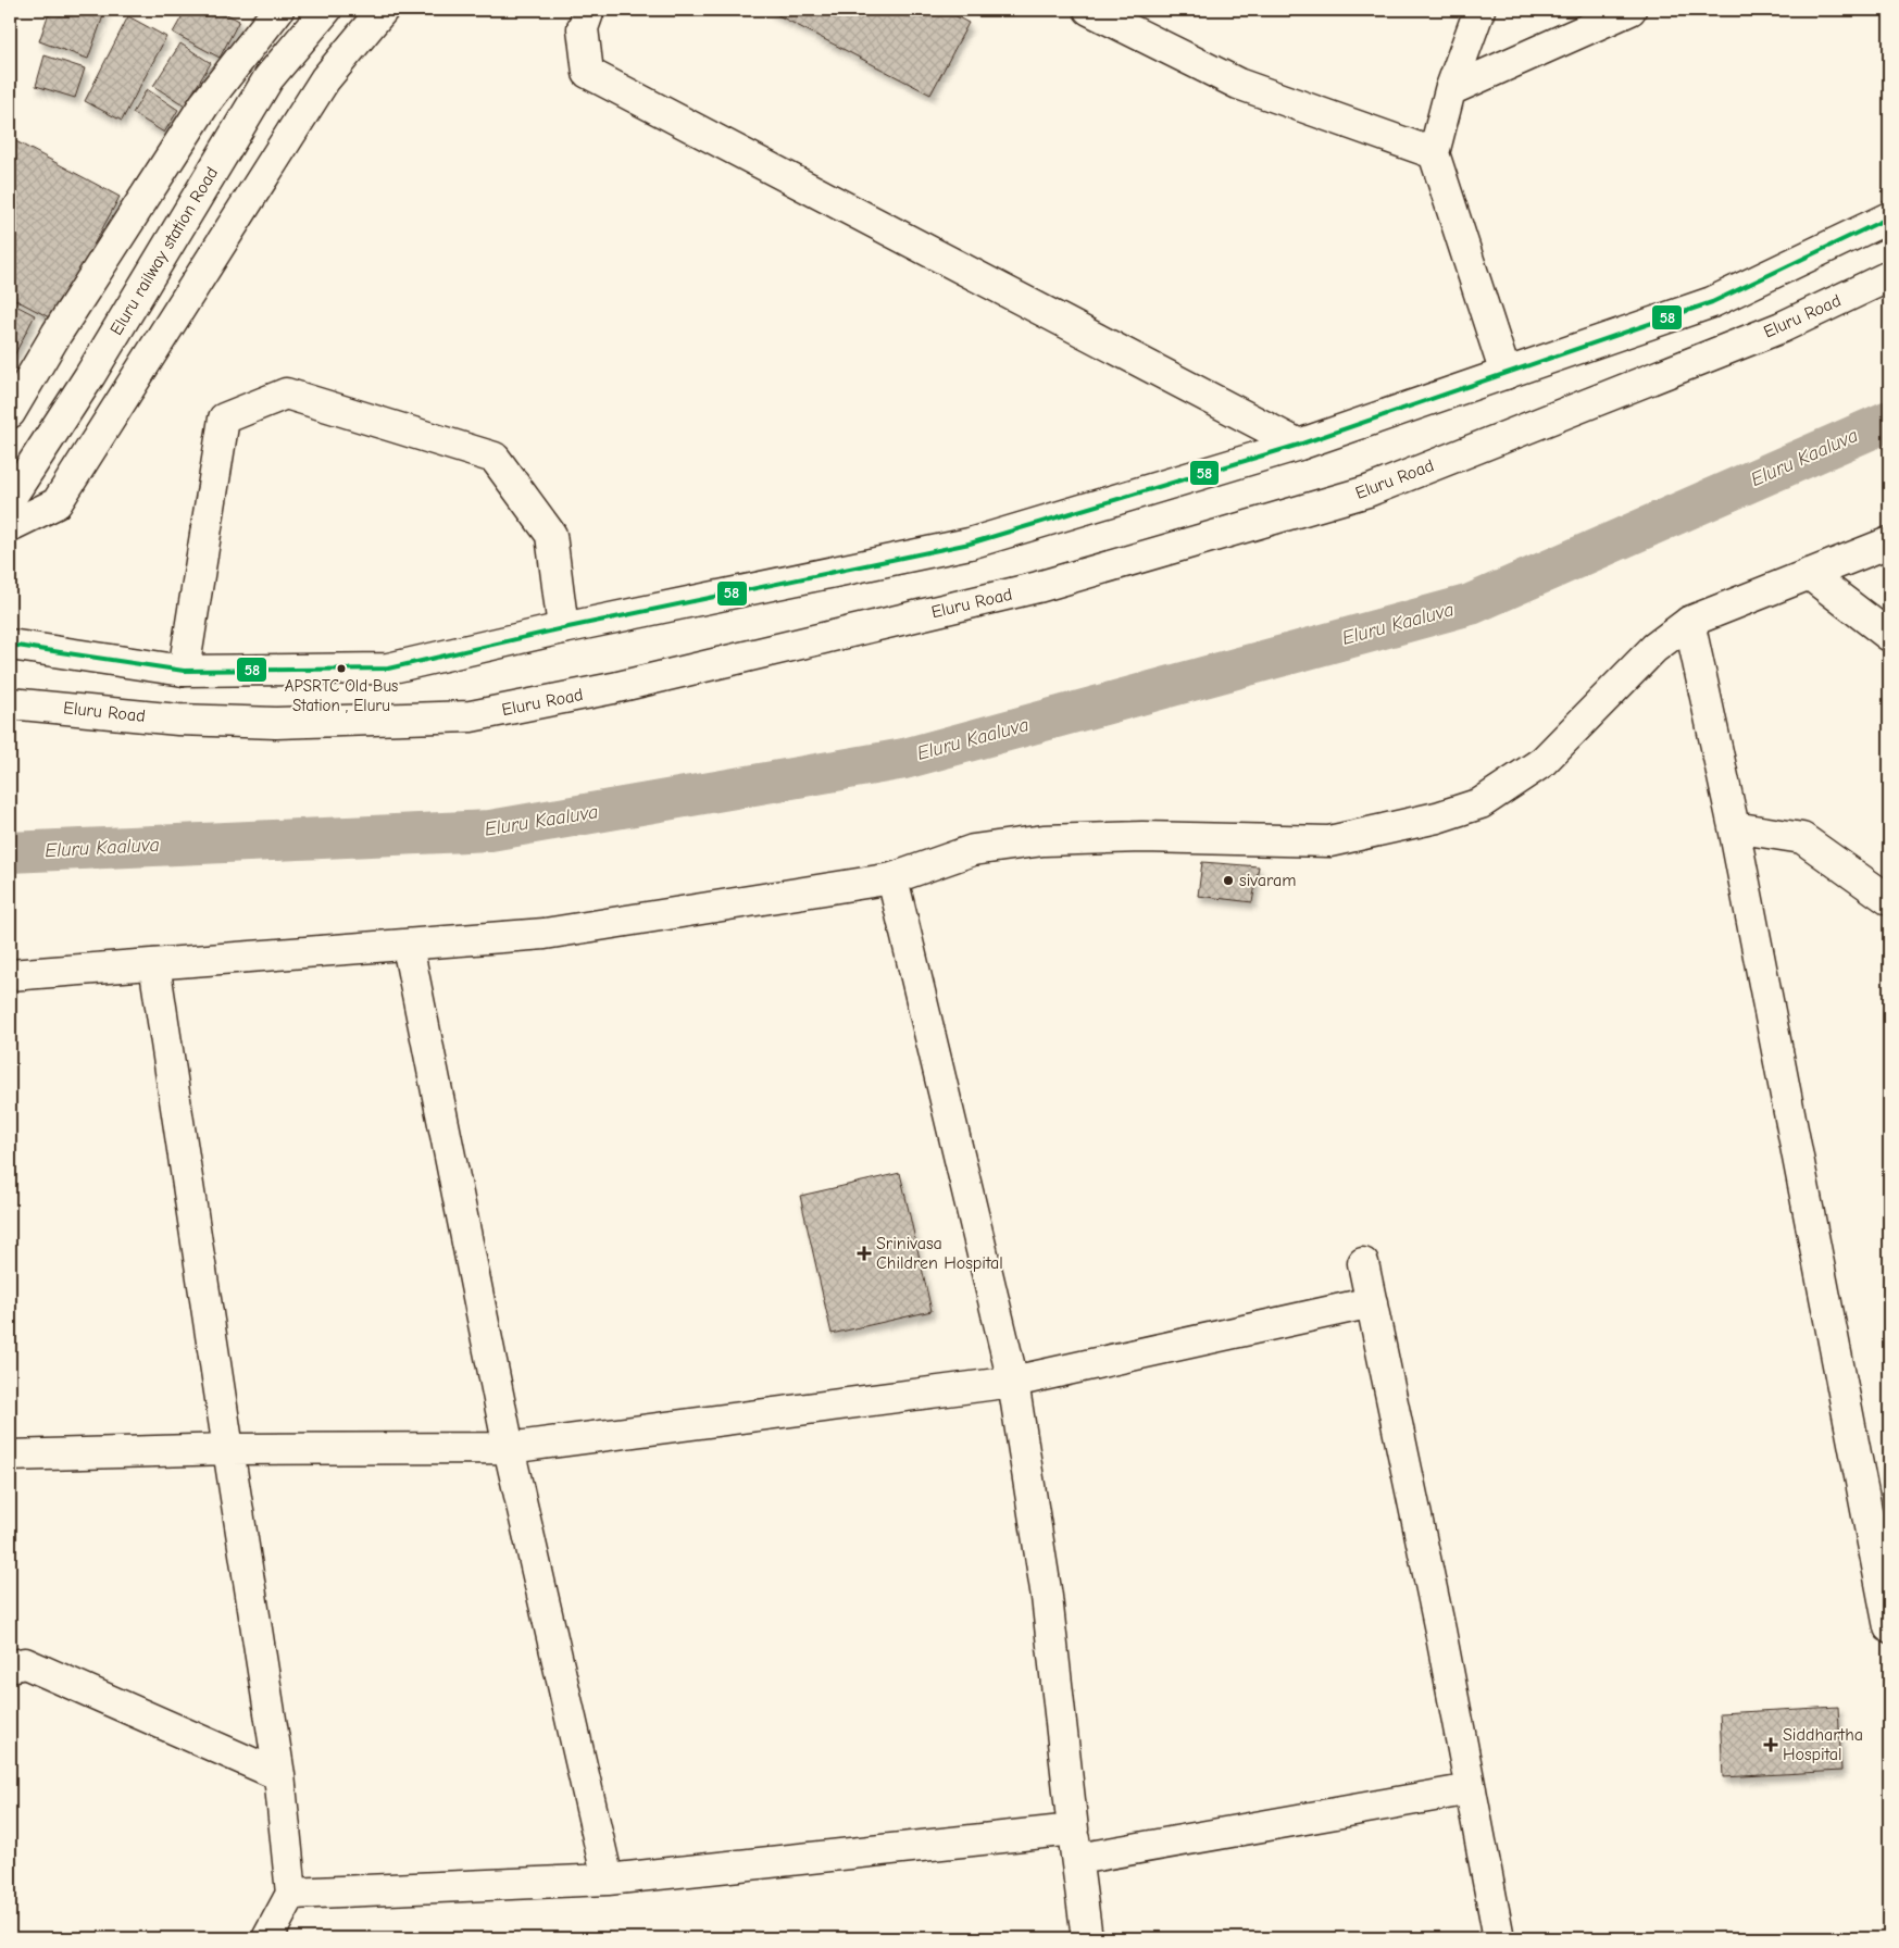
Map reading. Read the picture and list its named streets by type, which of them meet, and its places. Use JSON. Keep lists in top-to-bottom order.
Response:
{
  "streets": {
    "street": ["Eluru railway station Road", "Eluru Road"]
  },
  "water": ["Eluru Kaaluva"],
  "places": {
    "other": ["APSRTC Old Bus Station , Eluru", "sivaram"],
    "health": ["Srinivasa Children Hospital", "Siddhartha Hospital"]
  },
  "lines": ["transit line 58"]
}
